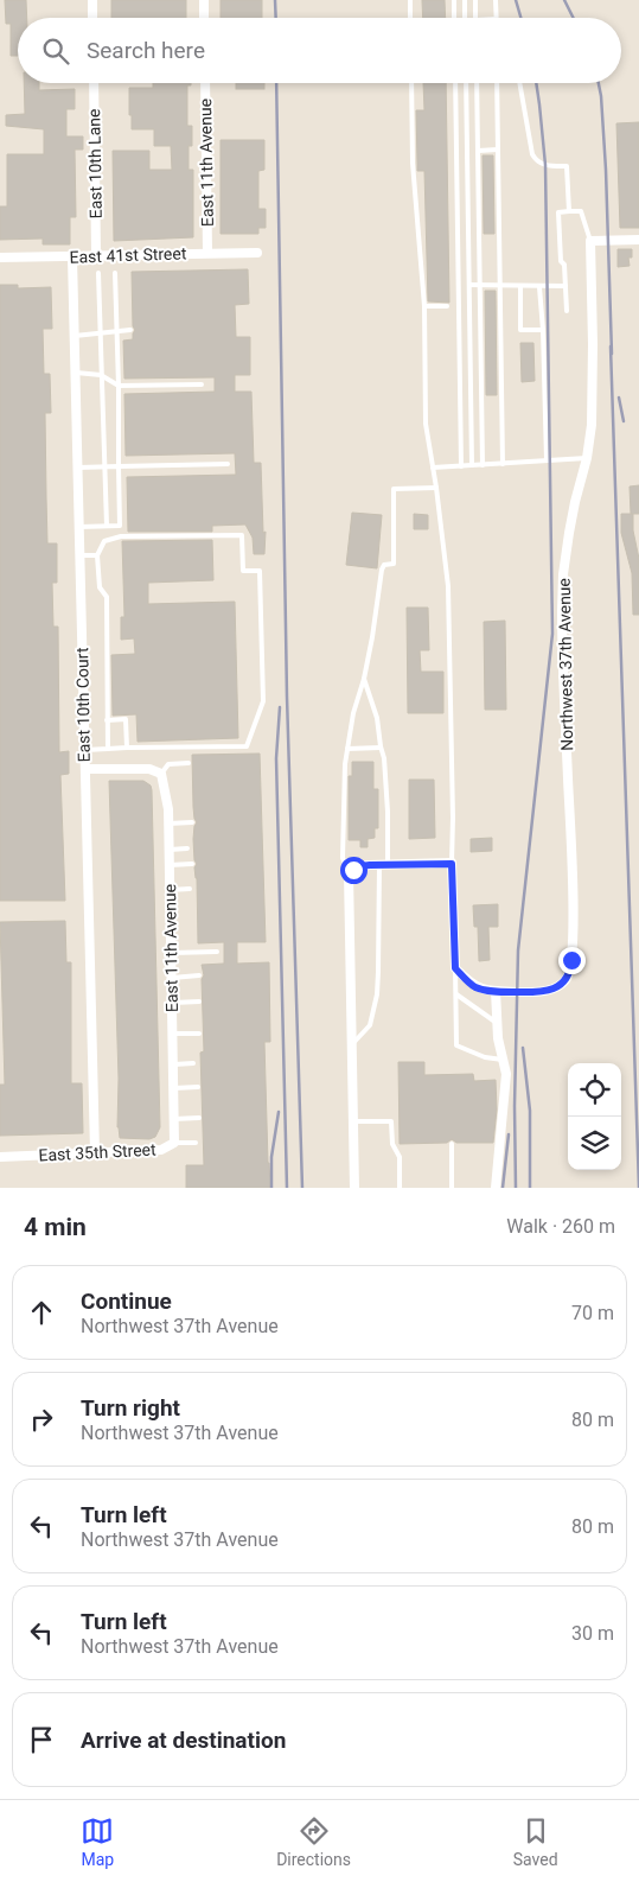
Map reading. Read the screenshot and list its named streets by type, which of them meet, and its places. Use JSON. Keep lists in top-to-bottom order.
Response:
{
  "streets": {
    "street": [
      "East 11th Avenue",
      "East 10th Lane",
      "East 41st Street",
      "Northwest 37th Avenue",
      "East 10th Court",
      "East 35th Street"
    ]
  },
  "crossings": [
    ["East 11th Avenue", "East 41st Street"],
    ["East 11th Avenue", "East 35th Street"],
    ["East 10th Lane", "East 41st Street"],
    ["East 41st Street", "East 10th Court"],
    ["East 10th Court", "East 35th Street"]
  ],
  "page": {
    "search": "Search here",
    "heading": ["4 min", "Walk · 260 m"],
    "list": [
      ["Continue", "Northwest 37th Avenue", "70 m"],
      ["Turn right", "Northwest 37th Avenue", "80 m"],
      ["Turn left", "Northwest 37th Avenue", "80 m"],
      ["Turn left", "Northwest 37th Avenue", "30 m"],
      "Arrive at destination"
    ],
    "nav": ["Map", "Directions", "Saved"]
  }
}
